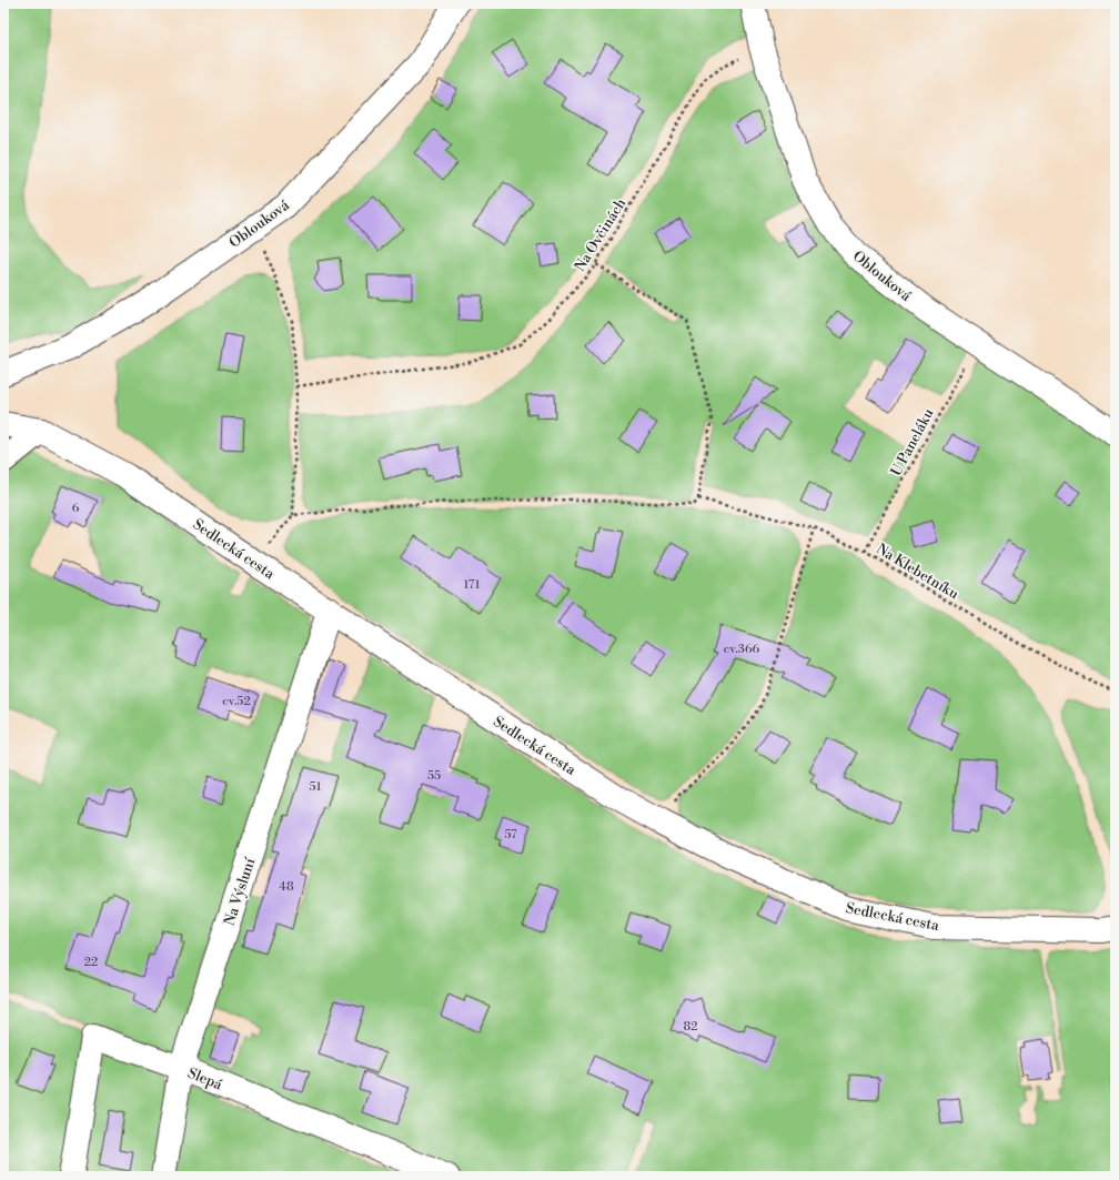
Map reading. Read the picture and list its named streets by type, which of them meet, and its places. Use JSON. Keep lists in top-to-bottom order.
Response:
{
  "streets": {
    "street": [
      "Oblouková",
      "Sedlecká cesta",
      "Na Výsluní",
      "Slepá"
    ],
    "path": ["Na Ovčinách", "U Paneláku", "Na Klebetníku"]
  },
  "crossings": [
    ["Oblouková", "Na Ovčinách"],
    ["Oblouková", "U Paneláku"],
    ["U Paneláku", "Na Klebetníku"],
    ["Sedlecká cesta", "Na Výsluní"],
    ["Na Výsluní", "Slepá"]
  ],
  "house_numbers": [
    "6",
    "171",
    "ev.366",
    "ev.52",
    "55",
    "51",
    "57",
    "48",
    "22",
    "82"
  ]
}
